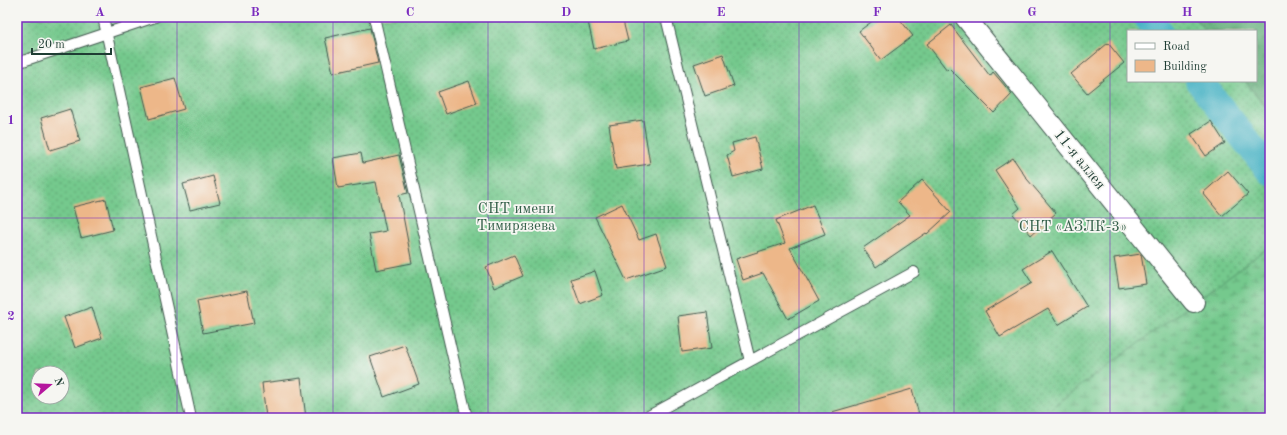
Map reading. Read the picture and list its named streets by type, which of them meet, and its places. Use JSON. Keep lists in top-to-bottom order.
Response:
{
  "streets": {
    "street": ["11-я аллея"]
  },
  "parks": ["СНТ имени Тимирязева", "СНТ «АЗЛК-3»"],
  "legend": ["Road", "Building"],
  "scale_bar": "20 m",
  "north": "right",
  "grid": {
    "columns": [
      "A",
      "B",
      "C",
      "D",
      "E",
      "F",
      "G",
      "H"
    ],
    "rows": ["1", "2"]
  }
}
